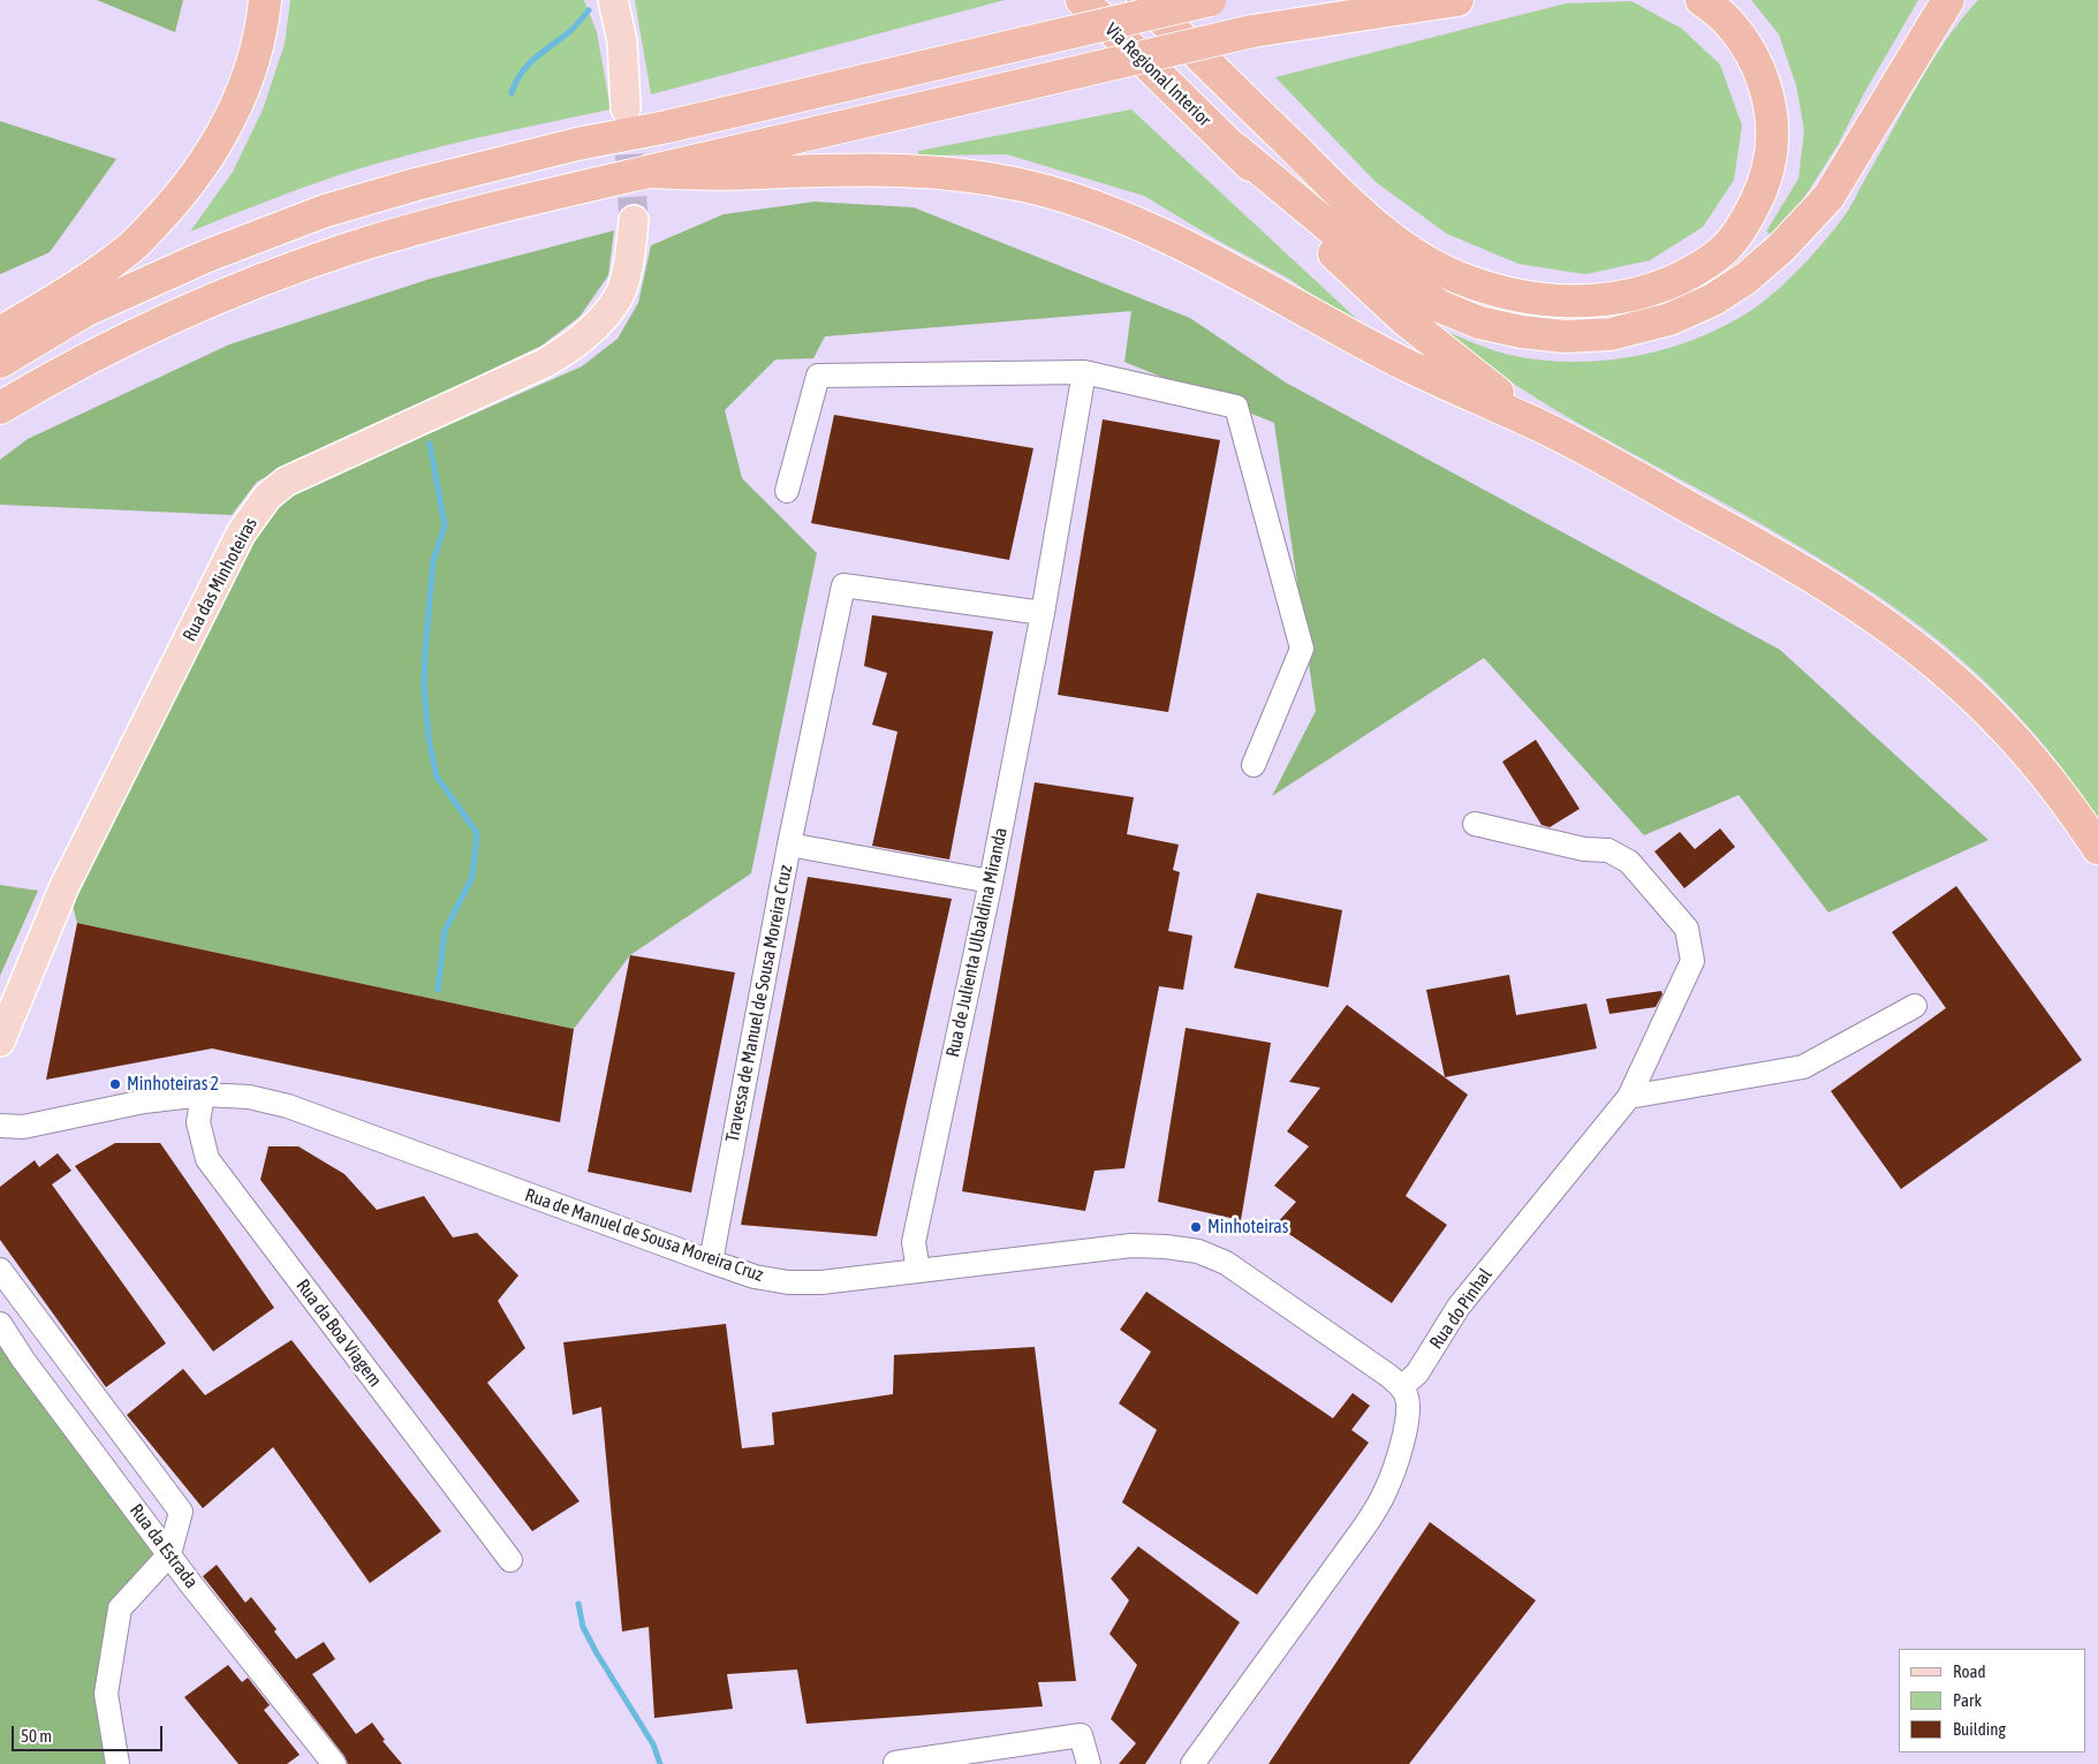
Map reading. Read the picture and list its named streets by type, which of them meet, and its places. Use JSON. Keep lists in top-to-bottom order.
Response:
{
  "streets": {
    "highway": ["Via Regional Interior"],
    "main road": ["Rua das Minhoteiras"],
    "street": [
      "Rua de Julienta Ulbaldina Miranda",
      "Travessa de Manuel de Sousa Moreira Cruz",
      "Rua de Manuel de Sousa Moreira Cruz",
      "Rua do Pinhal",
      "Rua da Boa Viagem",
      "Rua da Estrada"
    ]
  },
  "crossings": [
    ["Rua de Julienta Ulbaldina Miranda", "Travessa de Manuel de Sousa Moreira Cruz"],
    ["Rua de Julienta Ulbaldina Miranda", "Rua de Manuel de Sousa Moreira Cruz"],
    ["Travessa de Manuel de Sousa Moreira Cruz", "Rua de Manuel de Sousa Moreira Cruz"],
    ["Rua de Manuel de Sousa Moreira Cruz", "Rua do Pinhal"],
    ["Rua de Manuel de Sousa Moreira Cruz", "Rua da Boa Viagem"]
  ],
  "places": ["Minhoteiras 2", "Minhoteiras"],
  "legend": ["Road", "Park", "Building"],
  "scale_bar": "50 m"
}
